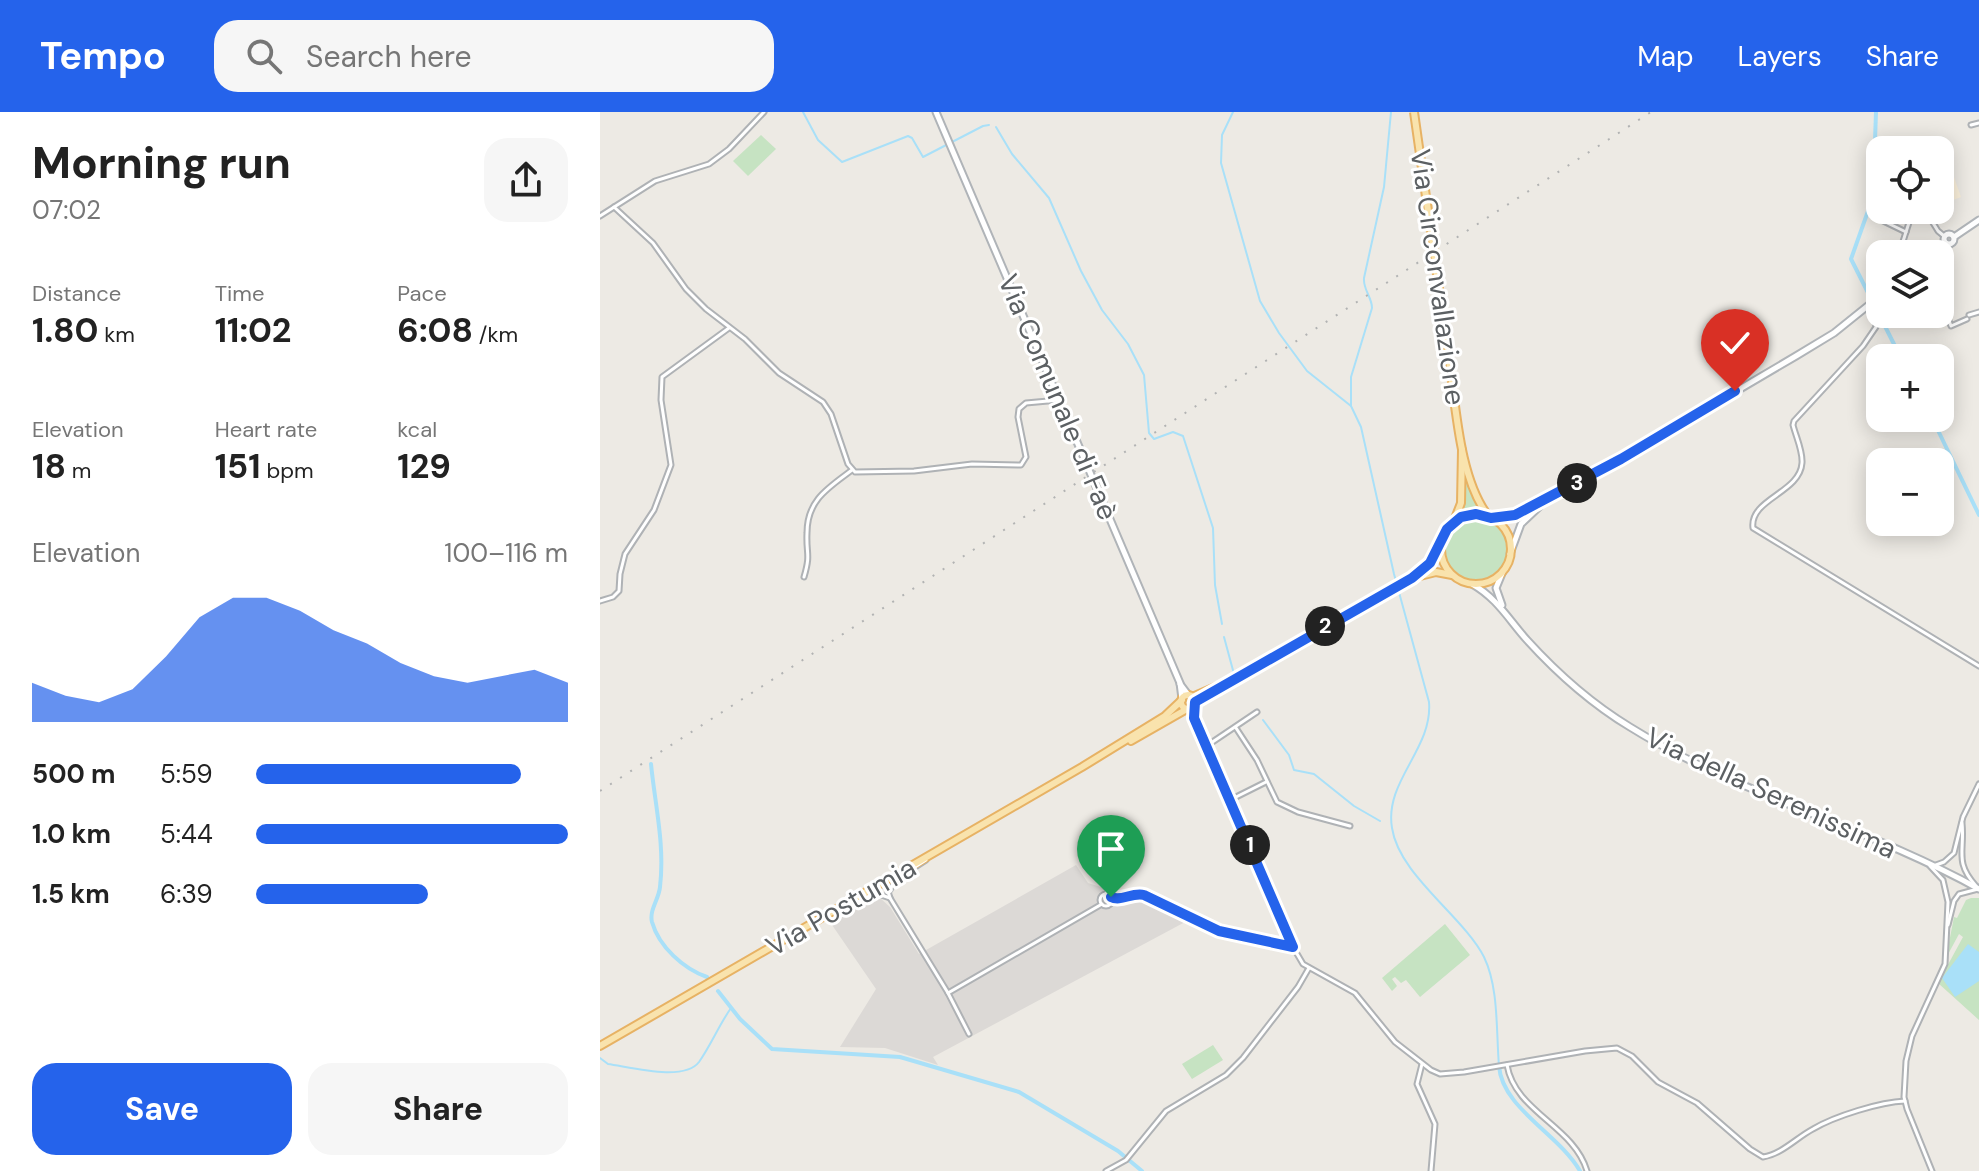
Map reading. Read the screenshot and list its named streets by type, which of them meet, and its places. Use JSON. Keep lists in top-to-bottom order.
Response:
{
  "streets": {
    "main road": [
      "Via Circonvallazione",
      "Via Comunale di Faè",
      "Via della Serenissima",
      "Via Postumia"
    ]
  },
  "crossings": [
    ["Via Circonvallazione", "Via della Serenissima"],
    ["Via Circonvallazione", "Via Postumia"],
    ["Via Comunale di Faè", "Via Postumia"],
    ["Via della Serenissima", "Via Postumia"]
  ],
  "page": {
    "header": "Tempo",
    "search": "Search here",
    "nav": ["Map", "Layers", "Share"],
    "heading": ["Morning run", "07:02"],
    "map_buttons": ["+", "−"],
    "stats": [
      ["Distance", "1.80 km"],
      ["Time", "11:02"],
      ["Pace", "6:08 /km"],
      ["Elevation", "18 m"],
      ["Heart rate", "151 bpm"],
      ["kcal", "129"]
    ],
    "pins": ["3", "2", "1"],
    "chart": ["Elevation", "100–116 m"],
    "list": [
      {
        "name": "500 m",
        "note": "5:59"
      },
      {
        "name": "1.0 km",
        "note": "5:44"
      },
      {
        "name": "1.5 km",
        "note": "6:39"
      }
    ],
    "buttons": ["Save", "Share"]
  }
}
